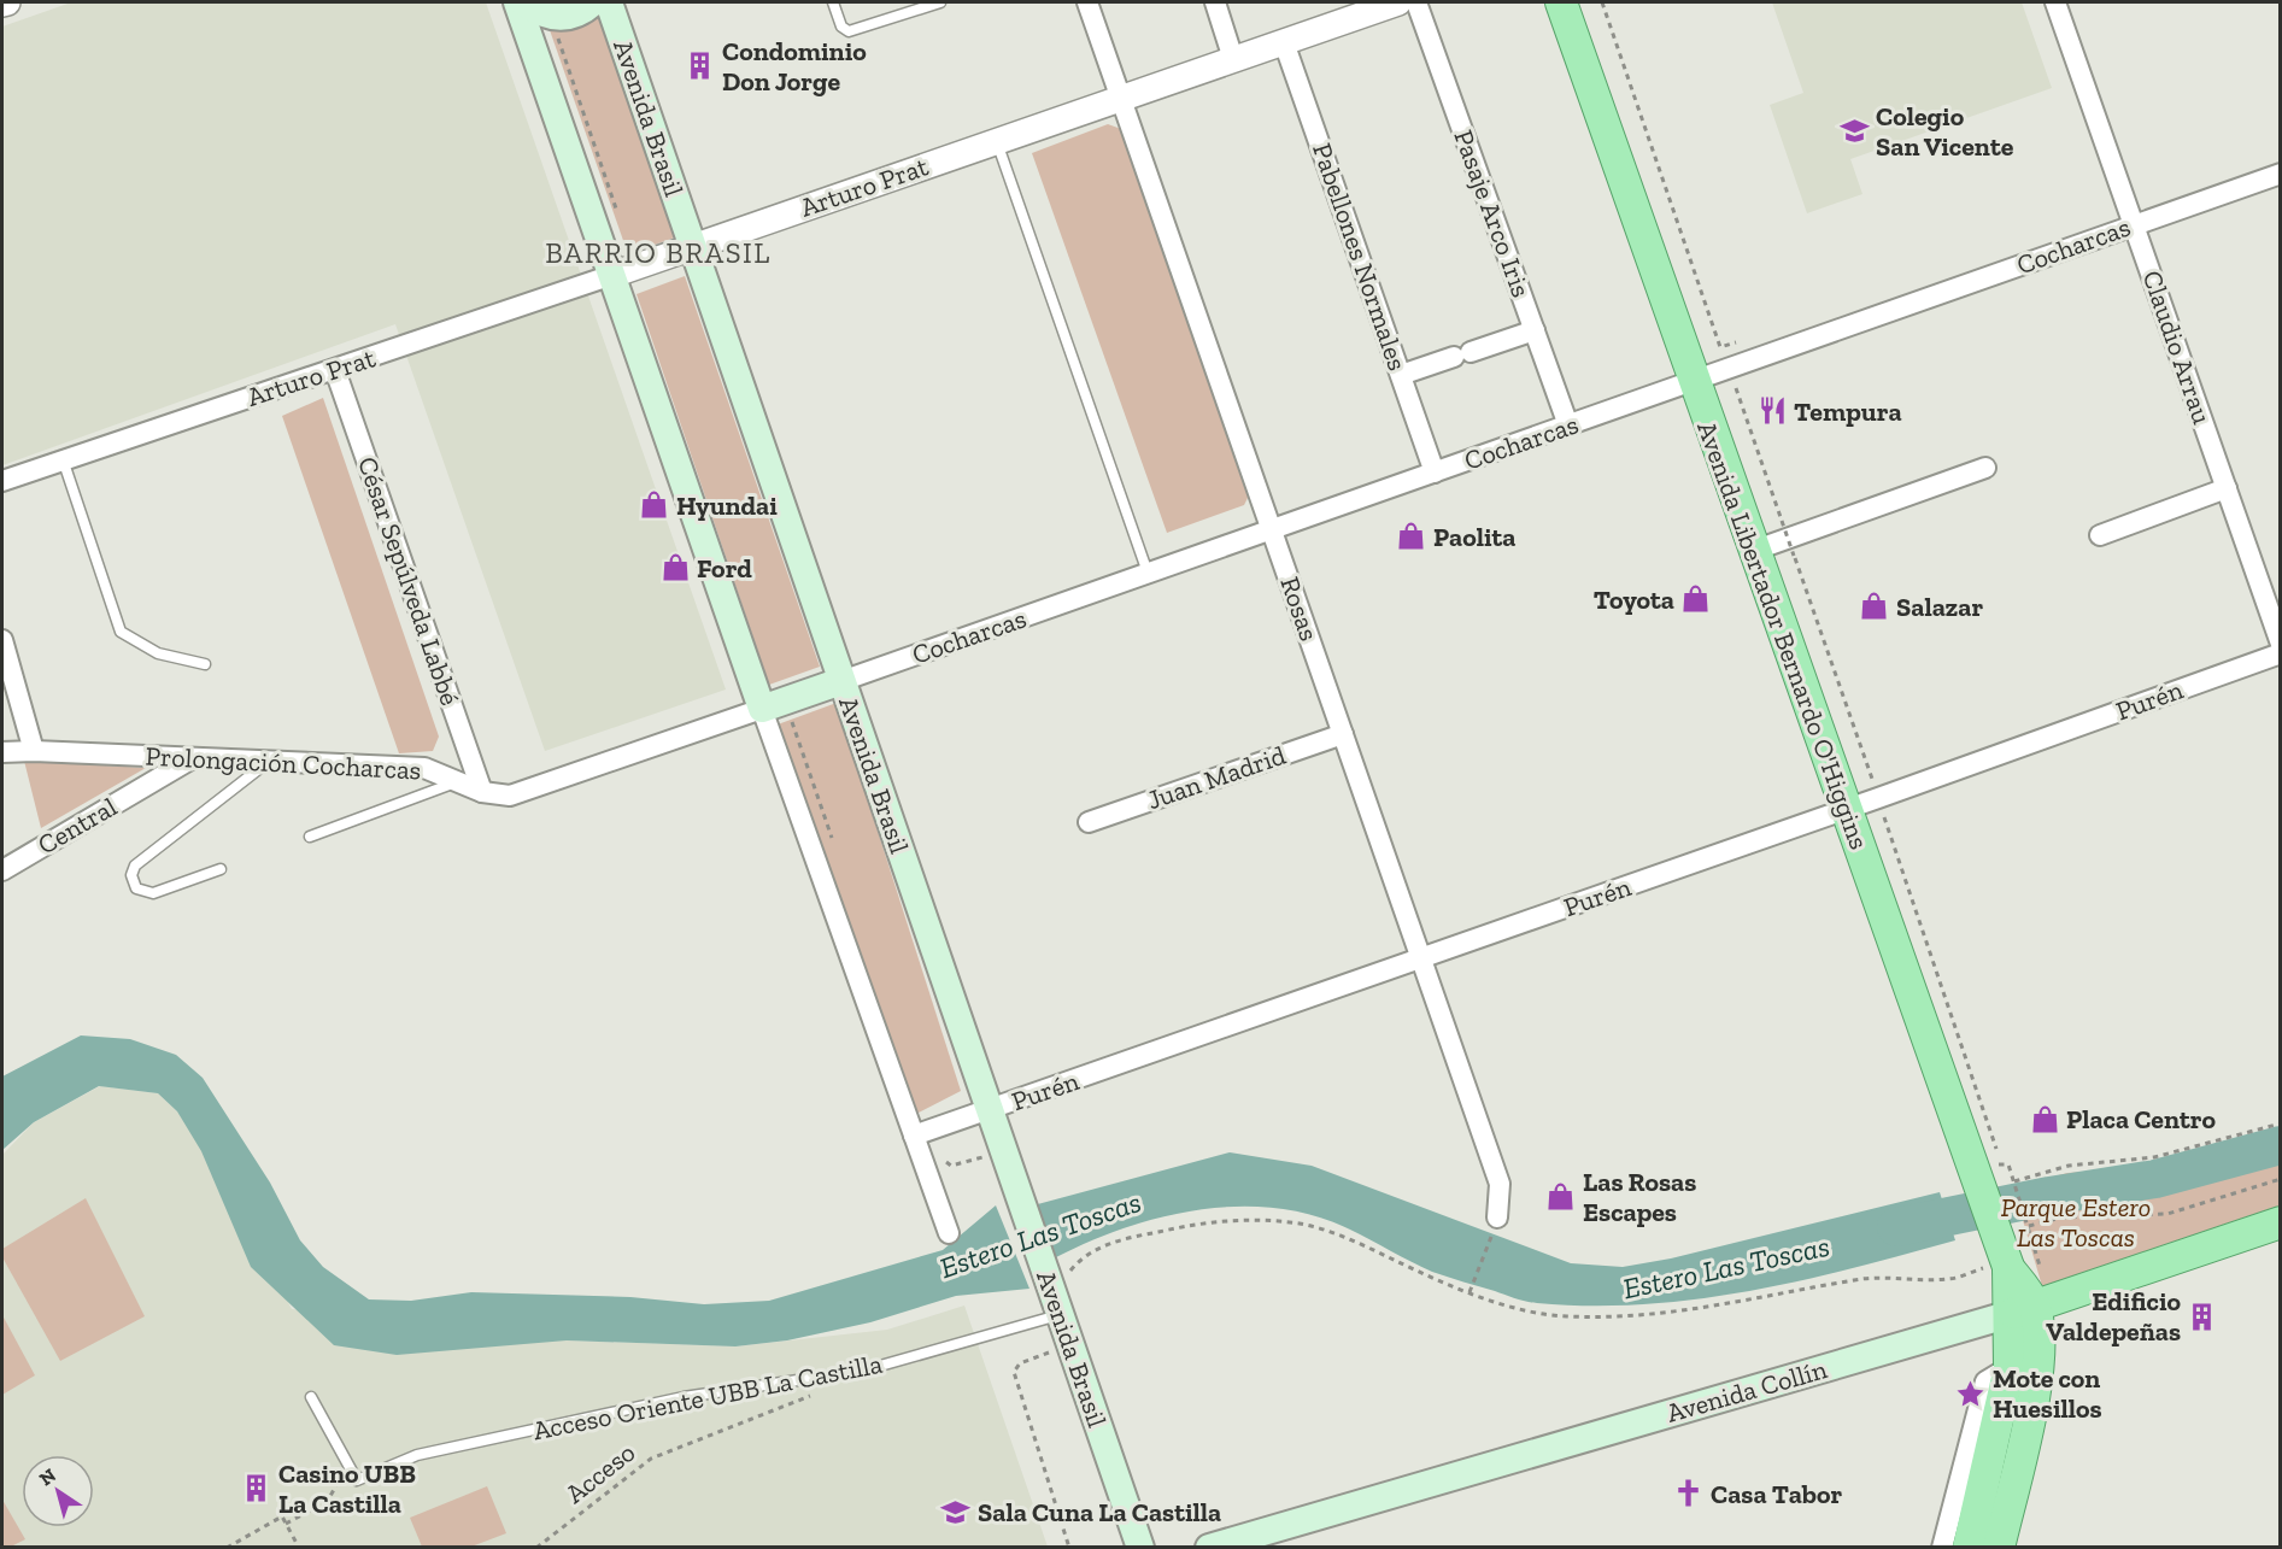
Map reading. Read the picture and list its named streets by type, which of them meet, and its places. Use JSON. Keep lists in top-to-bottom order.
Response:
{
  "streets": {
    "main road": [
      "Avenida Brasil",
      "Cocharcas",
      "Avenida Libertador Bernardo O'Higgins",
      "Avenida Collín"
    ],
    "street": [
      "Arturo Prat",
      "Pasaje Arco Iris",
      "Pabellones Normales",
      "Claudio Arrau",
      "César Sepúlveda Labbé",
      "Rosas",
      "Purén",
      "Prolongación Cocharcas",
      "Juan Madrid",
      "Central"
    ],
    "lane": ["Acceso Oriente UBB La Castilla"],
    "path": ["Acceso"]
  },
  "crossings": [
    ["Avenida Brasil", "Arturo Prat"],
    ["Avenida Brasil", "Cocharcas"],
    ["Avenida Brasil", "Purén"],
    ["Avenida Brasil", "Acceso Oriente UBB La Castilla"],
    ["Arturo Prat", "Pabellones Normales"],
    ["Arturo Prat", "César Sepúlveda Labbé"],
    ["Arturo Prat", "Rosas"],
    ["Pasaje Arco Iris", "Cocharcas"],
    ["Cocharcas", "Pabellones Normales"],
    ["Cocharcas", "Claudio Arrau"],
    ["Cocharcas", "Rosas"],
    ["Cocharcas", "Avenida Libertador Bernardo O'Higgins"],
    ["Cocharcas", "Prolongación Cocharcas"],
    ["César Sepúlveda Labbé", "Prolongación Cocharcas"],
    ["Rosas", "Purén"],
    ["Rosas", "Juan Madrid"],
    ["Avenida Libertador Bernardo O'Higgins", "Purén"],
    ["Avenida Libertador Bernardo O'Higgins", "Avenida Collín"],
    ["Prolongación Cocharcas", "Central"]
  ],
  "districts": ["BARRIO BRASIL"],
  "water": ["Estero Las Toscas"],
  "parks": ["Parque Estero Las Toscas"],
  "places": {
    "building": ["Condominio Don Jorge", "Edificio Valdepeñas", "Casino UBB La Castilla"],
    "school or university": ["Colegio San Vicente", "Sala Cuna La Castilla"],
    "restaurant": ["Tempura"],
    "shop": [
      "Hyundai",
      "Paolita",
      "Ford",
      "Toyota",
      "Salazar",
      "Placa Centro",
      "Las Rosas Escapes"
    ],
    "place": ["Mote con Huesillos"],
    "church": ["Casa Tabor"]
  },
  "north": "top left"
}
